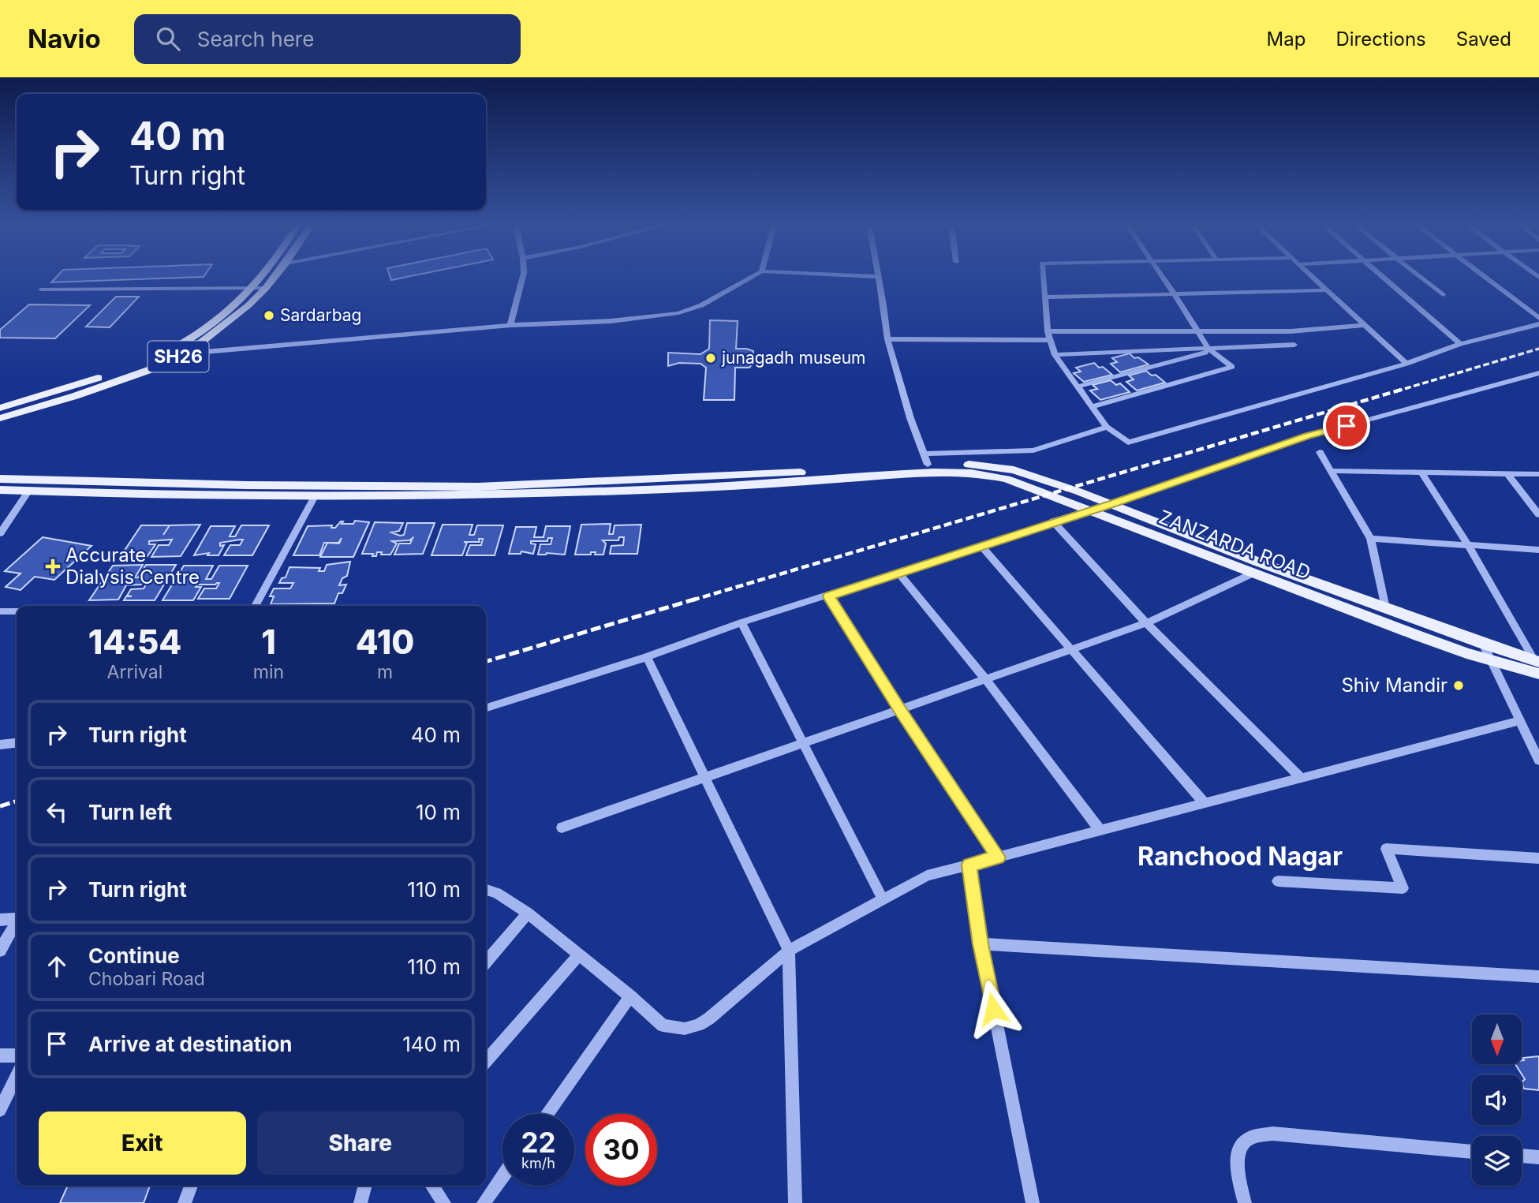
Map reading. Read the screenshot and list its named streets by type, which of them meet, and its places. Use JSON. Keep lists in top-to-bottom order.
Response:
{
  "streets": {
    "main road": ["SH26", "ZANZARDA ROAD"]
  },
  "districts": ["Ranchood Nagar"],
  "places": {
    "other": ["Sardarbag", "junagadh museum", "Shiv Mandir"],
    "health": ["Accurate Dialysis Centre"]
  },
  "north": "bottom",
  "page": {
    "header": "Navio",
    "search": "Search here",
    "nav": ["Map", "Directions", "Saved"],
    "turn": ["40 m", "Turn right"],
    "eta": [
      "14:54",
      "Arrival",
      "1",
      "min",
      "410",
      "m"
    ],
    "list": [
      {
        "name": "Turn right",
        "value": "40 m"
      },
      {
        "name": "Turn left",
        "value": "10 m"
      },
      {
        "name": "Turn right",
        "value": "110 m"
      },
      {
        "name": "Continue",
        "note": "Chobari Road",
        "value": "110 m"
      },
      {
        "name": "Arrive at destination",
        "value": "140 m"
      }
    ],
    "buttons": ["Exit", "Share"],
    "speed": "22 km/h",
    "limit": "30"
  }
}
